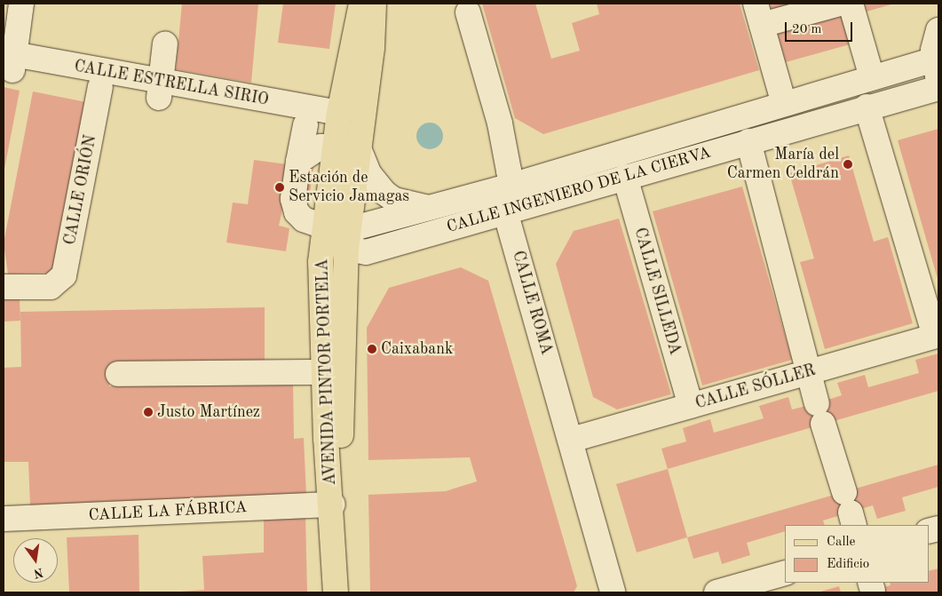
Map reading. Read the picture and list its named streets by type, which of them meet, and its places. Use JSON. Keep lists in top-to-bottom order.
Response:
{
  "streets": {
    "main road": ["AVENIDA PINTOR PORTELA"],
    "street": [
      "CALLE ESTRELLA SIRIO",
      "CALLE ORIÓN",
      "CALLE INGENIERO DE LA CIERVA",
      "CALLE SILLEDA",
      "CALLE ROMA",
      "CALLE SÓLLER",
      "CALLE LA FÁBRICA"
    ]
  },
  "crossings": [
    ["CALLE ESTRELLA SIRIO", "CALLE ORIÓN"],
    ["CALLE ESTRELLA SIRIO", "CALLE INGENIERO DE LA CIERVA"],
    ["CALLE INGENIERO DE LA CIERVA", "CALLE SILLEDA"],
    ["CALLE INGENIERO DE LA CIERVA", "CALLE ROMA"],
    ["CALLE INGENIERO DE LA CIERVA", "AVENIDA PINTOR PORTELA"],
    ["CALLE SILLEDA", "CALLE SÓLLER"],
    ["CALLE ROMA", "CALLE SÓLLER"],
    ["AVENIDA PINTOR PORTELA", "CALLE LA FÁBRICA"]
  ],
  "places": [
    "María del Carmen Celdrán",
    "Estación de Servicio Jamagas",
    "Caixabank",
    "Justo Martínez"
  ],
  "legend": ["Calle", "Edificio"],
  "scale_bar": "20 m",
  "north": "bottom"
}
